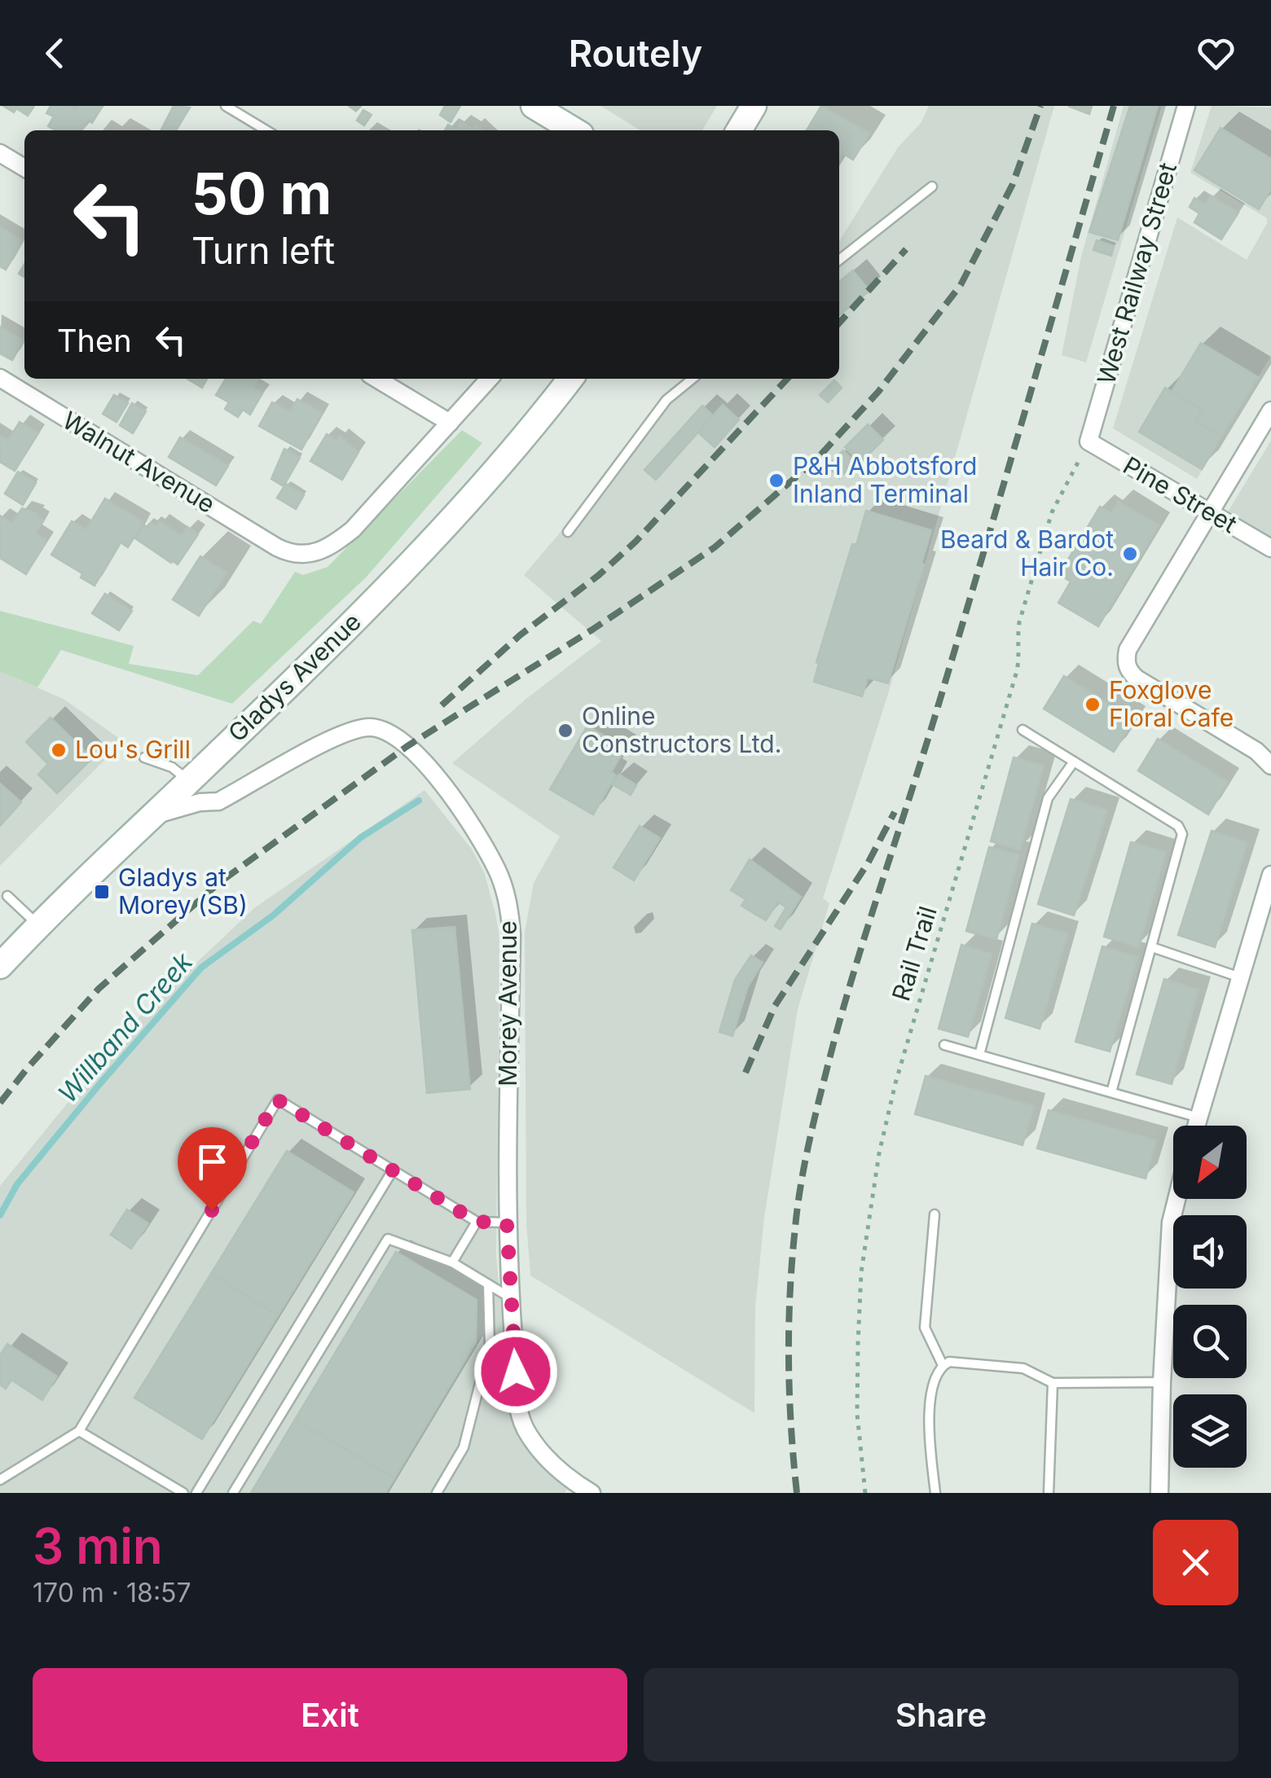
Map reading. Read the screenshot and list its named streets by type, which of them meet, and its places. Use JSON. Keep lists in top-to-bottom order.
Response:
{
  "streets": {
    "main road": ["Gladys Avenue"],
    "street": [
      "West Railway Street",
      "Walnut Avenue",
      "Pine Street",
      "Morey Avenue"
    ],
    "path": ["Rail Trail"]
  },
  "crossings": [
    ["West Railway Street", "Pine Street"],
    ["West Railway Street", "Rail Trail"],
    ["Pine Street", "Rail Trail"],
    ["Gladys Avenue", "Morey Avenue"]
  ],
  "water": ["Willband Creek"],
  "places": {
    "other": [
      "P&H Abbotsford Inland Terminal",
      "Beard & Bardot Hair Co.",
      "Foxglove Floral Cafe",
      "Online Constructors Ltd.",
      "Lou's Grill"
    ],
    "transit": ["Gladys at Morey (SB)"]
  },
  "north": "bottom left",
  "page": {
    "header": "Routely",
    "turn": ["50 m", "Turn left"],
    "then": "Then",
    "heading": ["3 min", "170 m · 18:57"],
    "buttons": ["Exit", "Share"]
  }
}
